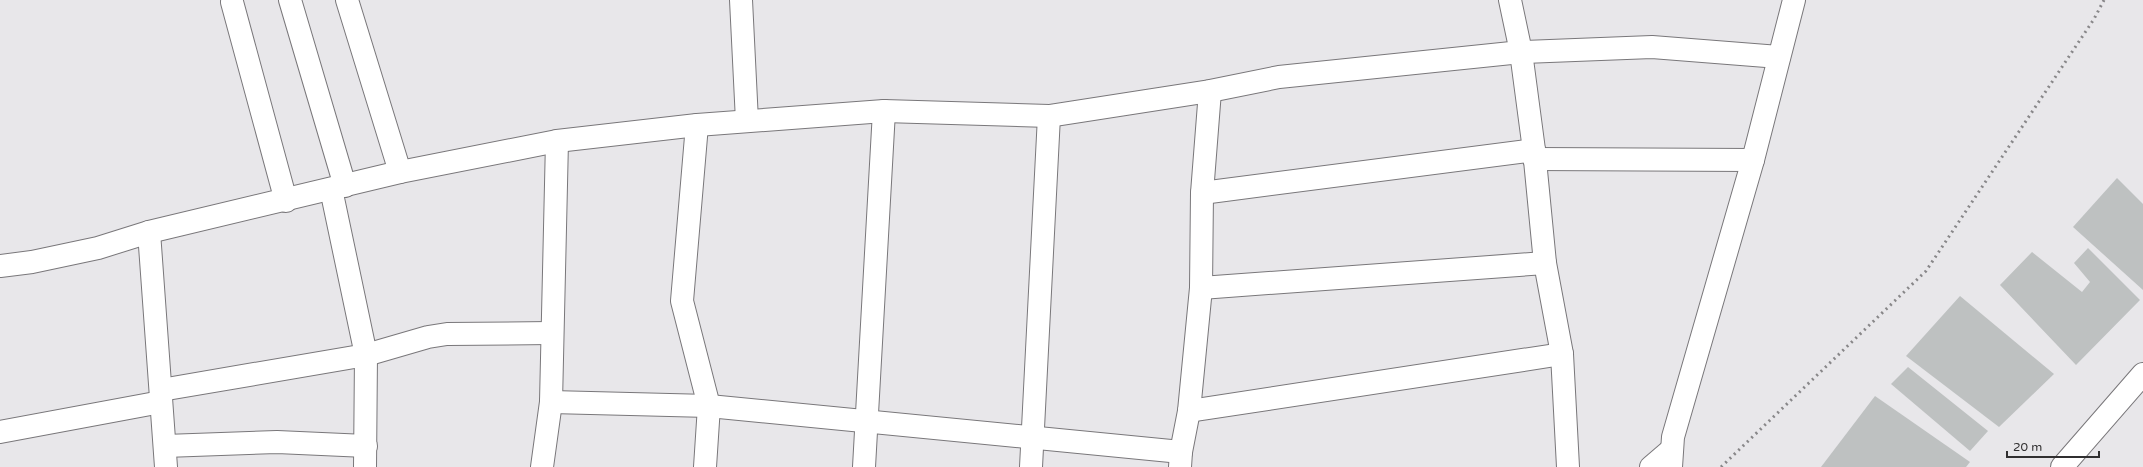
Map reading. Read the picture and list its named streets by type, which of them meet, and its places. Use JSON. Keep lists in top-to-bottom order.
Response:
{
  "scale_bar": "20 m"
}
